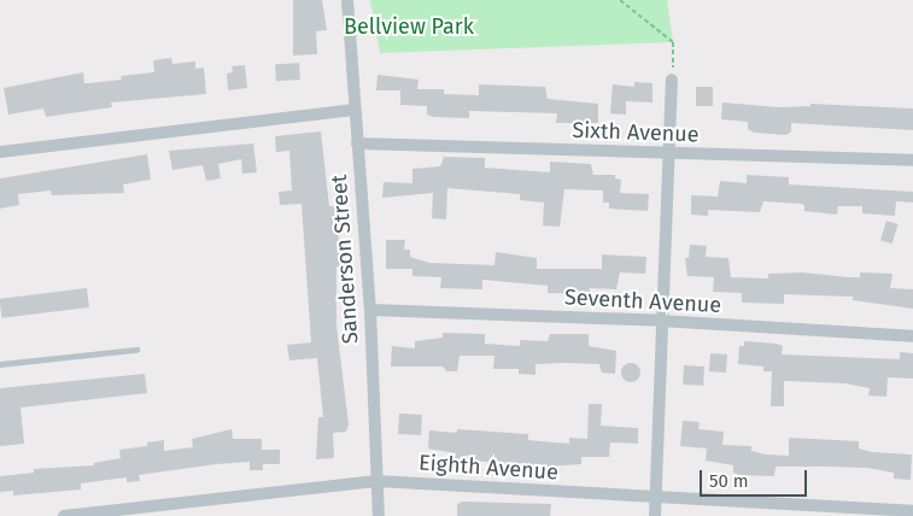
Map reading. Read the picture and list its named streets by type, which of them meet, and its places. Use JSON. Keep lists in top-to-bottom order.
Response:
{
  "streets": {
    "street": [
      "Sixth Avenue",
      "Sanderson Street",
      "Seventh Avenue",
      "Eighth Avenue"
    ]
  },
  "crossings": [
    ["Sixth Avenue", "Sanderson Street"],
    ["Sanderson Street", "Seventh Avenue"],
    ["Sanderson Street", "Eighth Avenue"]
  ],
  "parks": ["Bellview Park"],
  "scale_bar": "50 m"
}
